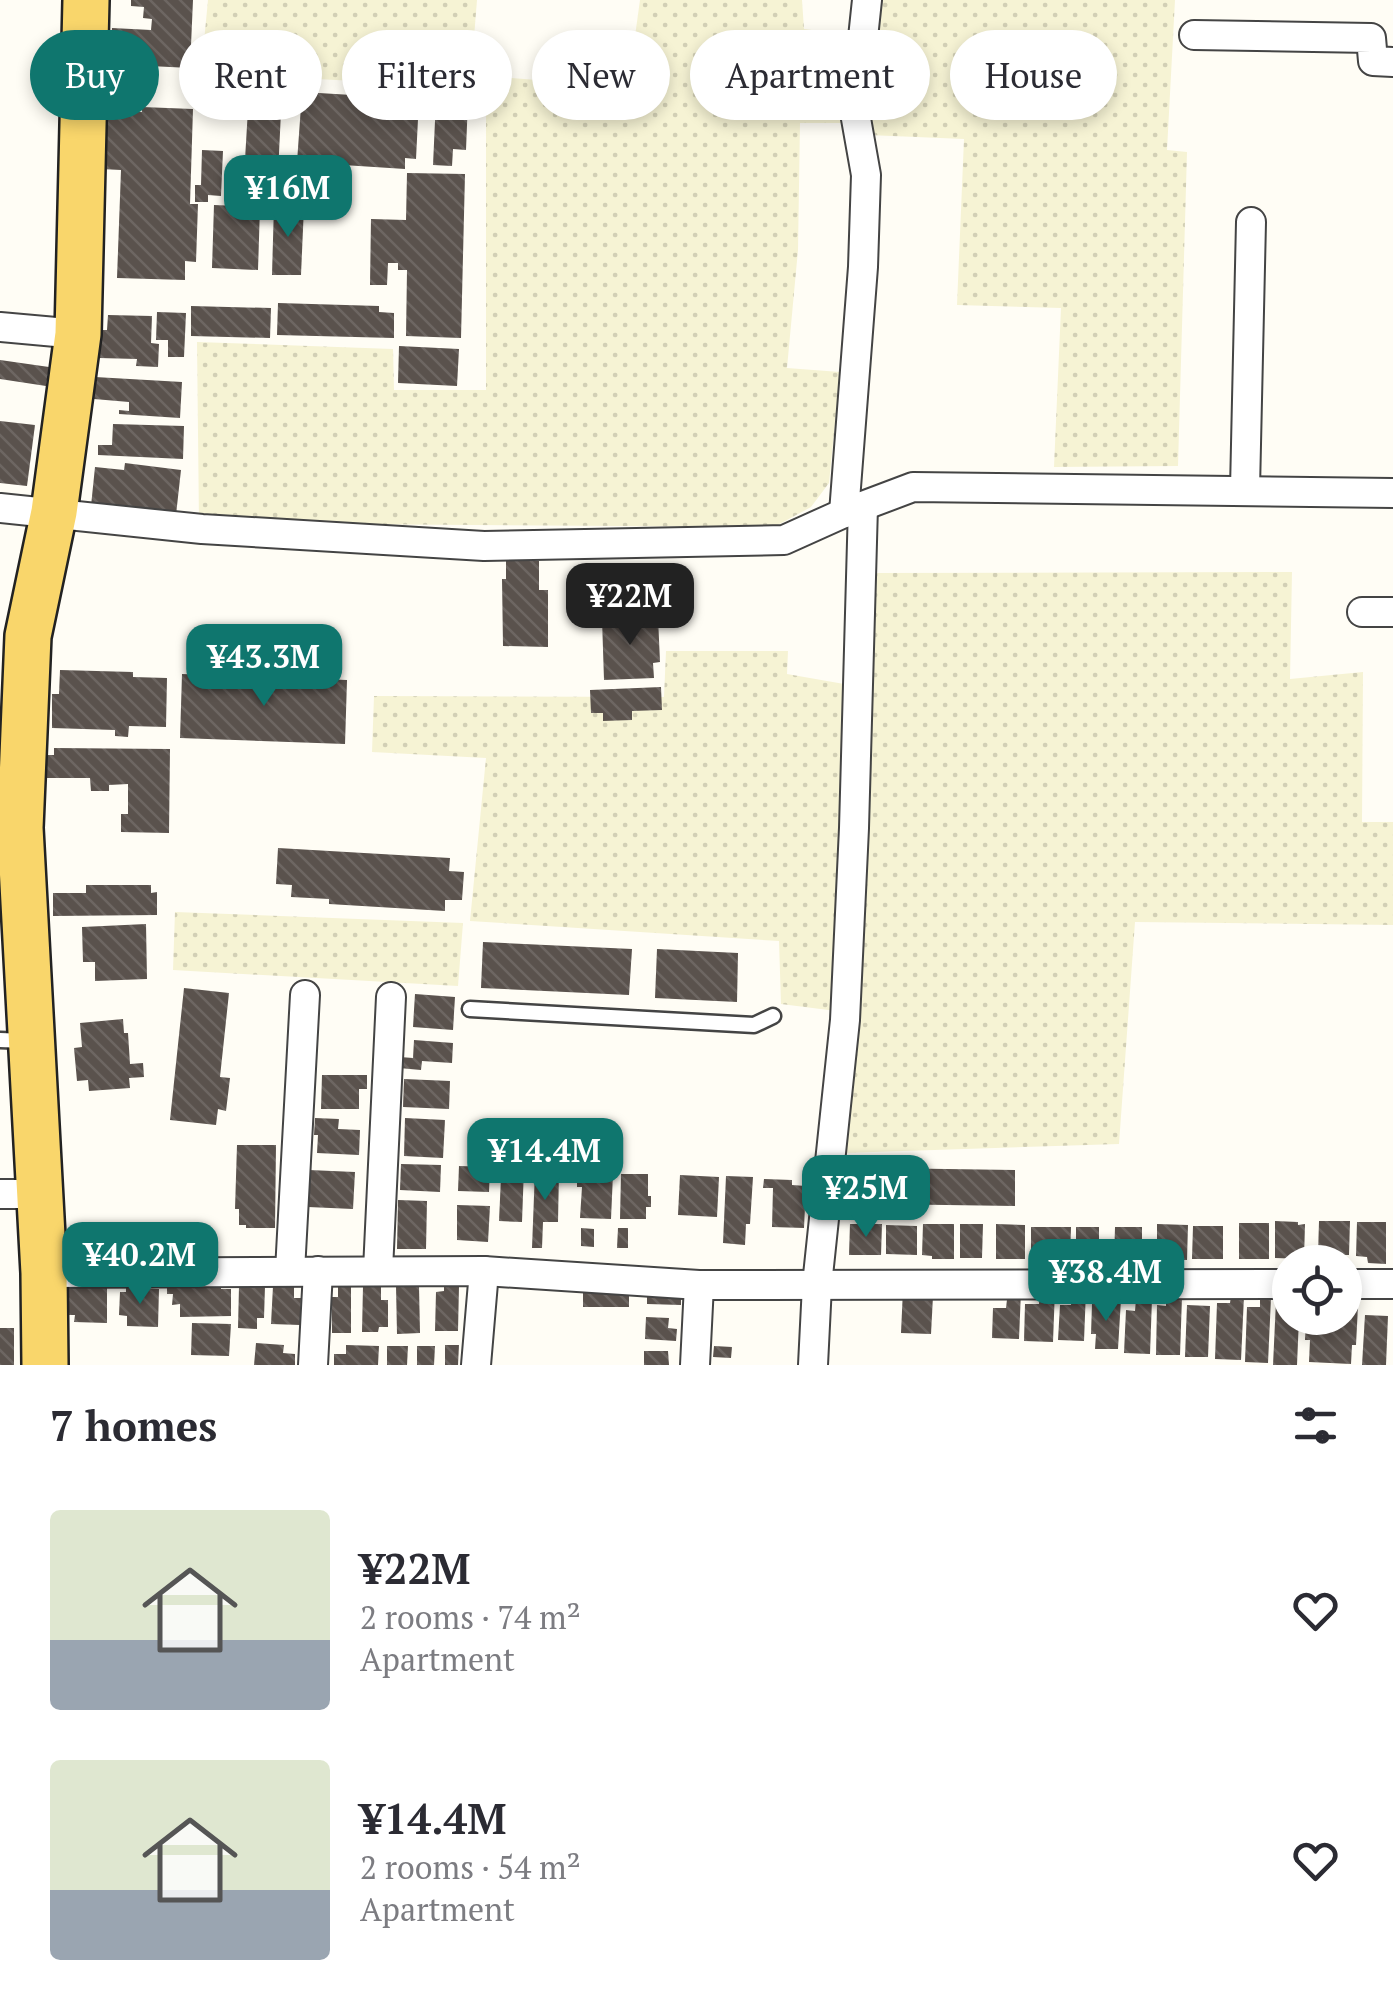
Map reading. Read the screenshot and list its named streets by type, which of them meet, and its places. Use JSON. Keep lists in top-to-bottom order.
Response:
{
  "page": {
    "chip": [
      "Buy",
      "Rent",
      "Filters",
      "New",
      "Apartment",
      "House"
    ],
    "price": [
      "¥16M",
      "¥22M",
      "¥43.3M",
      "¥14.4M",
      "¥25M",
      "¥40.2M",
      "¥38.4M"
    ],
    "heading": "7 homes",
    "list": [
      {
        "name": "¥22M",
        "note": "2 rooms · 74 m² · Apartment"
      },
      {
        "name": "¥14.4M",
        "note": "2 rooms · 54 m² · Apartment"
      }
    ]
  }
}
